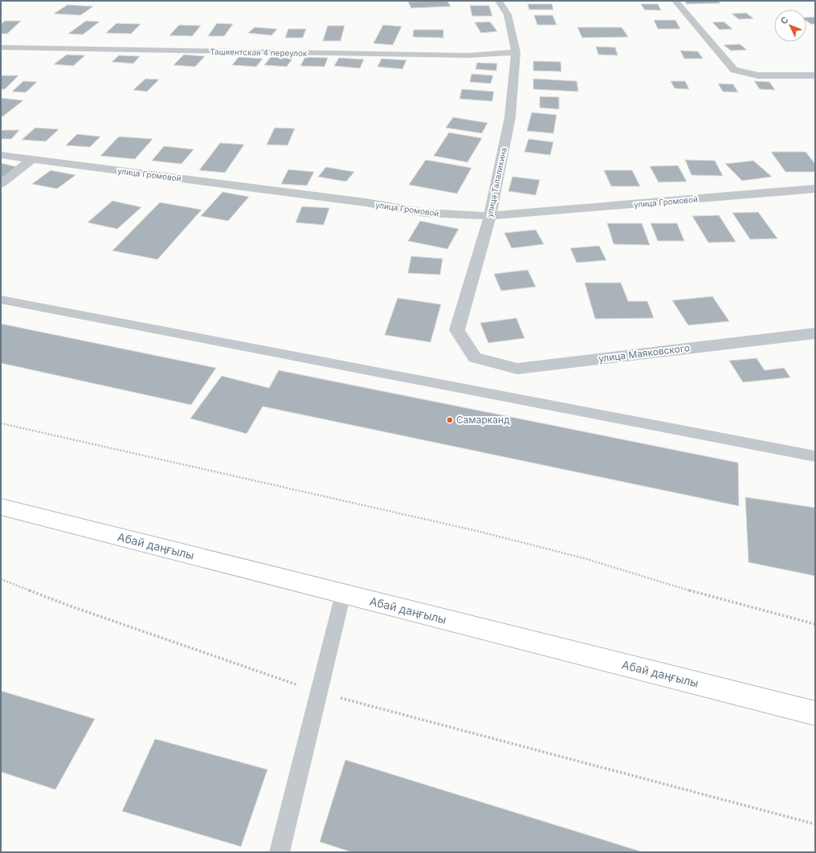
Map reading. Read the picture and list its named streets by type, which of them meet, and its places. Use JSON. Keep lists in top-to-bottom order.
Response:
{
  "streets": {
    "main road": ["Абай даңғылы"],
    "street": [
      "Ташкентская 4 переулок",
      "улица Громовой",
      "улица Талалихина",
      "улица Маяковского"
    ]
  },
  "crossings": [
    ["Ташкентская 4 переулок", "улица Талалихина"],
    ["улица Громовой", "улица Талалихина"],
    ["улица Талалихина", "улица Маяковского"]
  ],
  "places": ["Самарканд"],
  "north": "top left"
}
